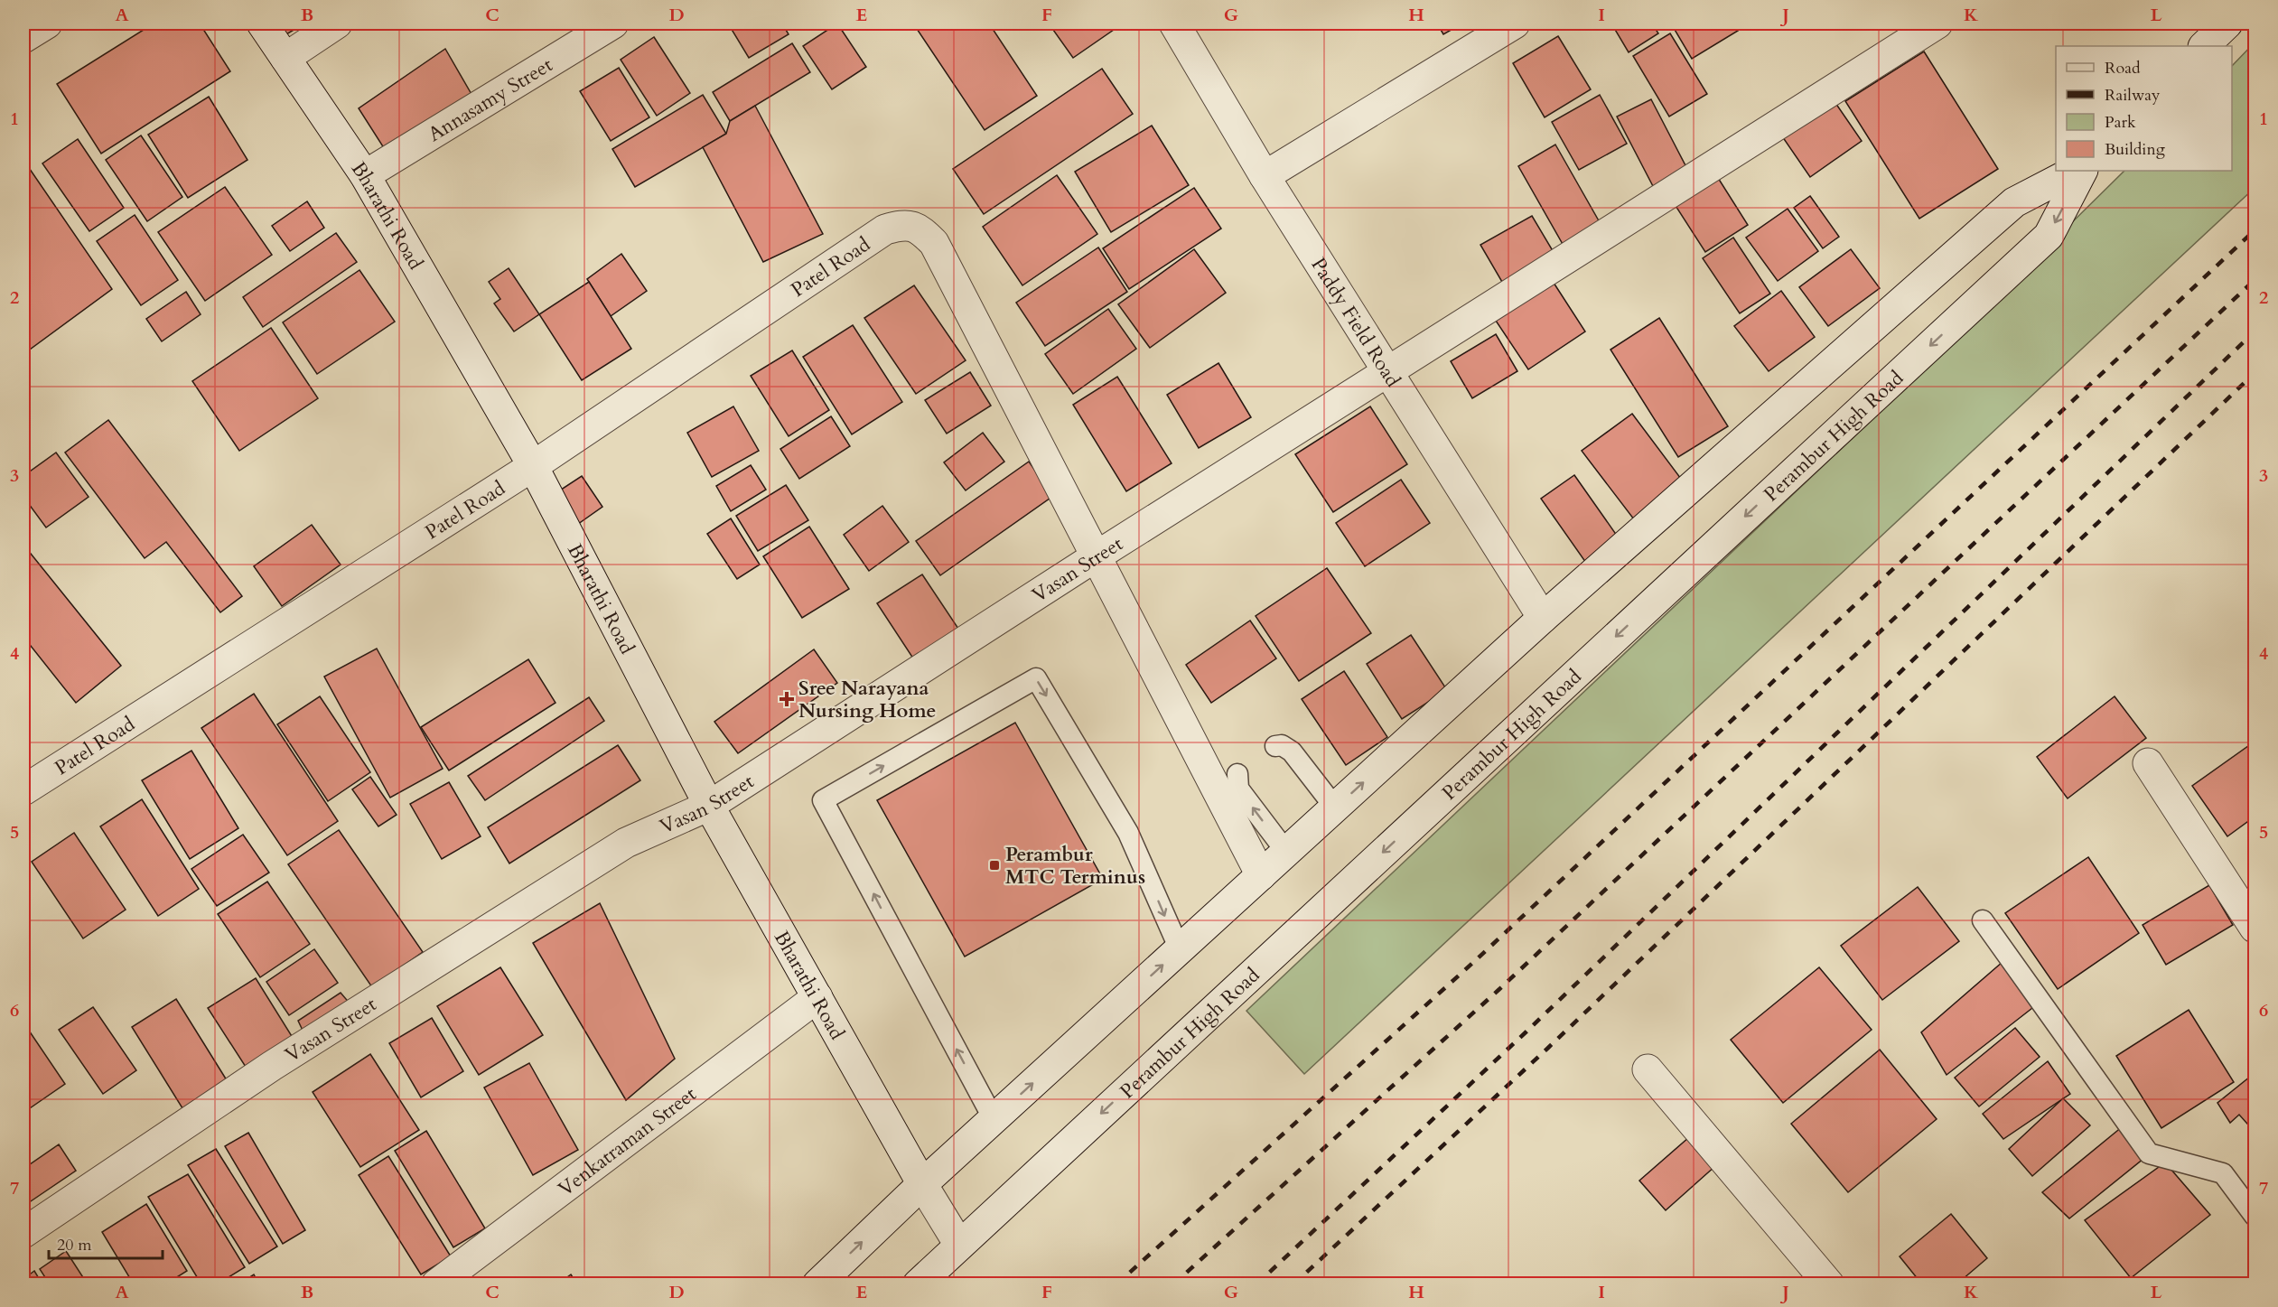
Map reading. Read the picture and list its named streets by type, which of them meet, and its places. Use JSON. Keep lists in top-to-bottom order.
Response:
{
  "streets": {
    "street": [
      "Annasamy Street",
      "Bharathi Road",
      "Patel Road",
      "Paddy Field Road",
      "Perambur High Road",
      "Vasan Street",
      "Venkatraman Street"
    ]
  },
  "crossings": [
    ["Annasamy Street", "Bharathi Road"],
    ["Bharathi Road", "Patel Road"],
    ["Bharathi Road", "Perambur High Road"],
    ["Bharathi Road", "Vasan Street"],
    ["Bharathi Road", "Venkatraman Street"],
    ["Patel Road", "Vasan Street"],
    ["Paddy Field Road", "Vasan Street"]
  ],
  "places": {
    "health": ["Sree Narayana Nursing Home"],
    "transit": ["Perambur MTC Terminus"]
  },
  "legend": [
    "Road",
    "Railway",
    "Park",
    "Building"
  ],
  "scale_bar": "20 m",
  "grid": {
    "columns": [
      "A",
      "B",
      "C",
      "D",
      "E",
      "F",
      "G",
      "H",
      "I",
      "J",
      "K",
      "L"
    ],
    "rows": [
      "1",
      "2",
      "3",
      "4",
      "5",
      "6",
      "7"
    ]
  }
}
